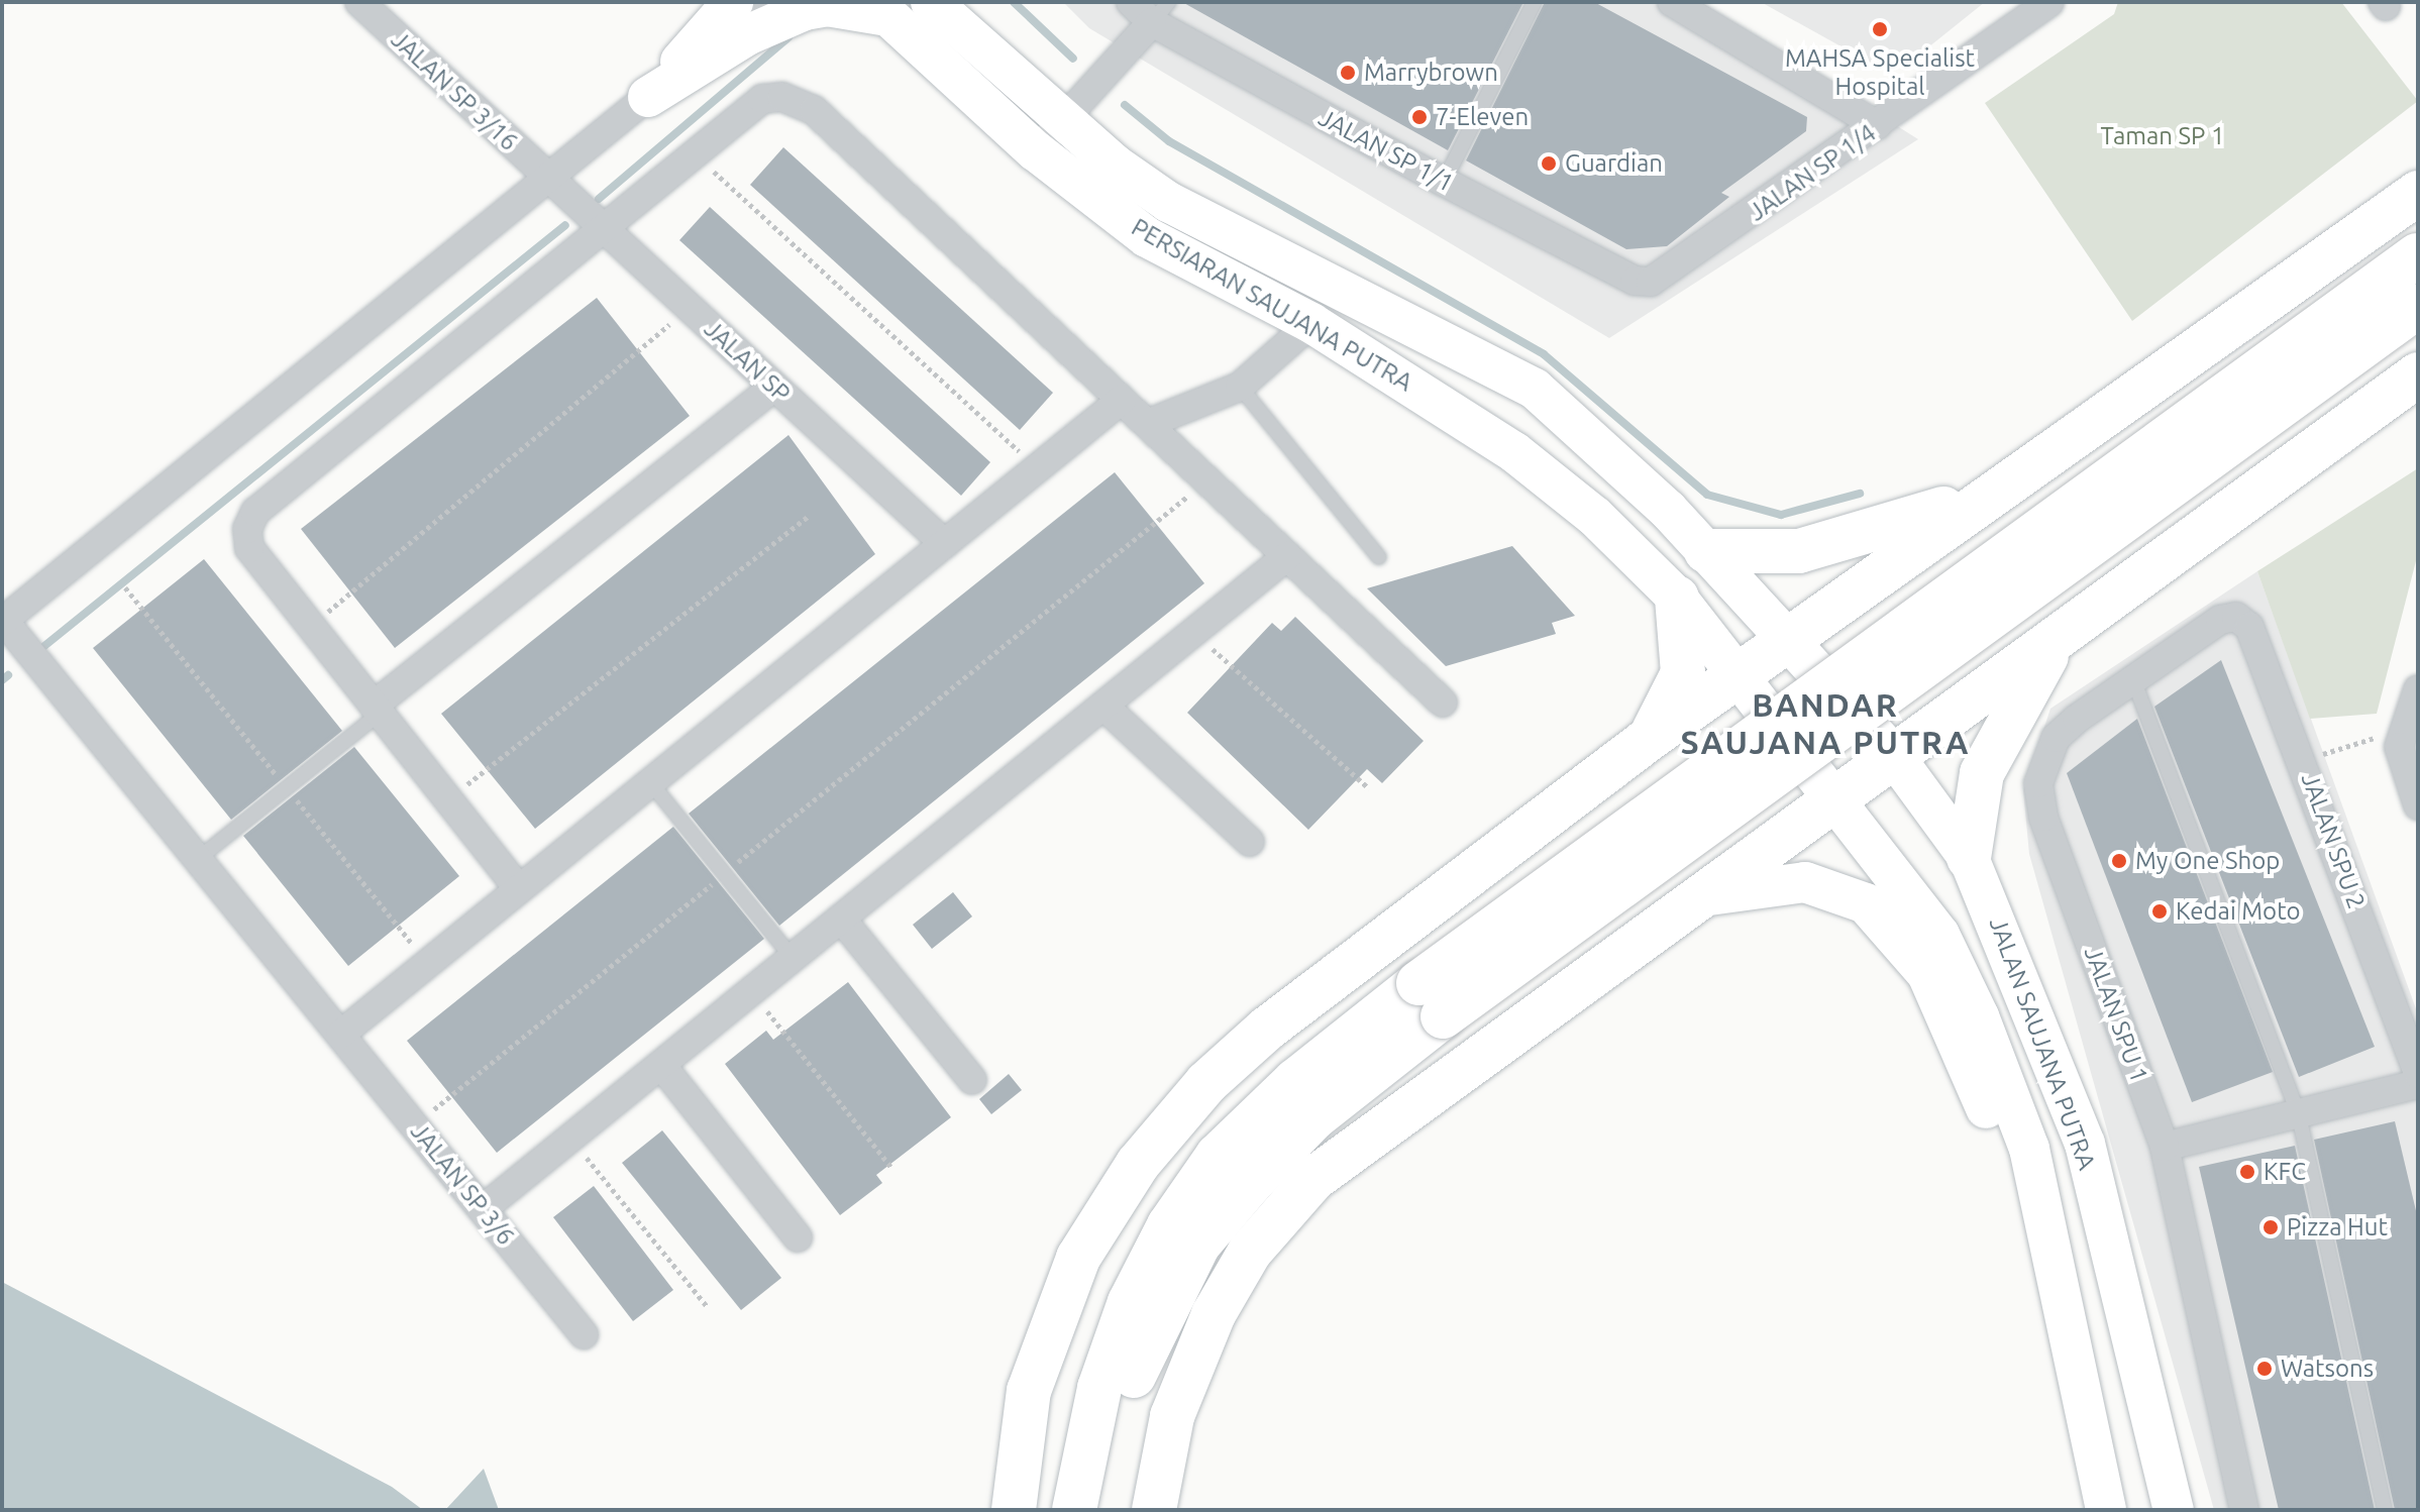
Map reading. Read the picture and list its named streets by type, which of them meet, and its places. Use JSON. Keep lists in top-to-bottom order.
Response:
{
  "streets": {
    "main road": ["PERSIARAN SAUJANA PUTRA", "JALAN SAUJANA PUTRA"],
    "street": [
      "JALAN SP 3/16",
      "JALAN SP 1/1",
      "JALAN SP 1/4",
      "JALAN SP",
      "JALAN SPU 2",
      "JALAN SPU 1",
      "JALAN SP 3/6"
    ]
  },
  "crossings": [
    ["JALAN SP 3/16", "JALAN SP"],
    ["JALAN SP 1/1", "JALAN SP 1/4"],
    ["PERSIARAN SAUJANA PUTRA", "JALAN SAUJANA PUTRA"],
    ["JALAN SPU 2", "JALAN SPU 1"]
  ],
  "districts": ["BANDAR SAUJANA PUTRA"],
  "parks": ["Taman SP 1"],
  "places": [
    "MAHSA Specialist Hospital",
    "Marrybrown",
    "7-Eleven",
    "Guardian",
    "My One Shop",
    "Kedai Moto",
    "KFC",
    "Pizza Hut",
    "Watsons"
  ]
}
